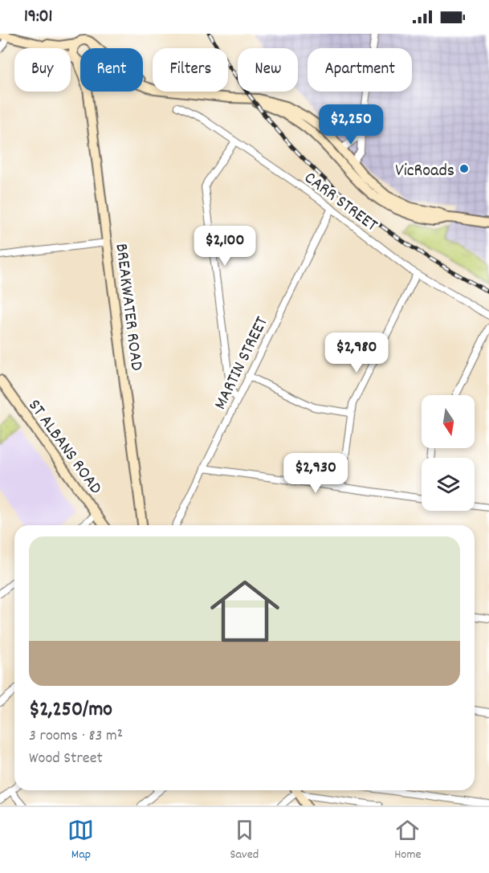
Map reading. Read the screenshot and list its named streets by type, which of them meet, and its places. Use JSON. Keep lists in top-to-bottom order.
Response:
{
  "streets": {
    "main road": ["BREAKWATER ROAD", "ST ALBANS ROAD"],
    "street": ["CARR STREET", "MARTIN STREET"]
  },
  "crossings": [
    ["CARR STREET", "MARTIN STREET"]
  ],
  "places": ["VicRoads"],
  "north": "bottom",
  "page": {
    "status": "19:01",
    "chip": [
      "Buy",
      "Rent",
      "Filters",
      "New",
      "Apartment"
    ],
    "price": [
      "$2,250",
      "$2,100",
      "$2,980",
      "$2,930"
    ],
    "list": [
      {
        "name": "$2,250/mo",
        "note": "3 rooms · 83 m² · Wood Street"
      }
    ],
    "tabs": ["Map", "Saved", "Home"]
  }
}
